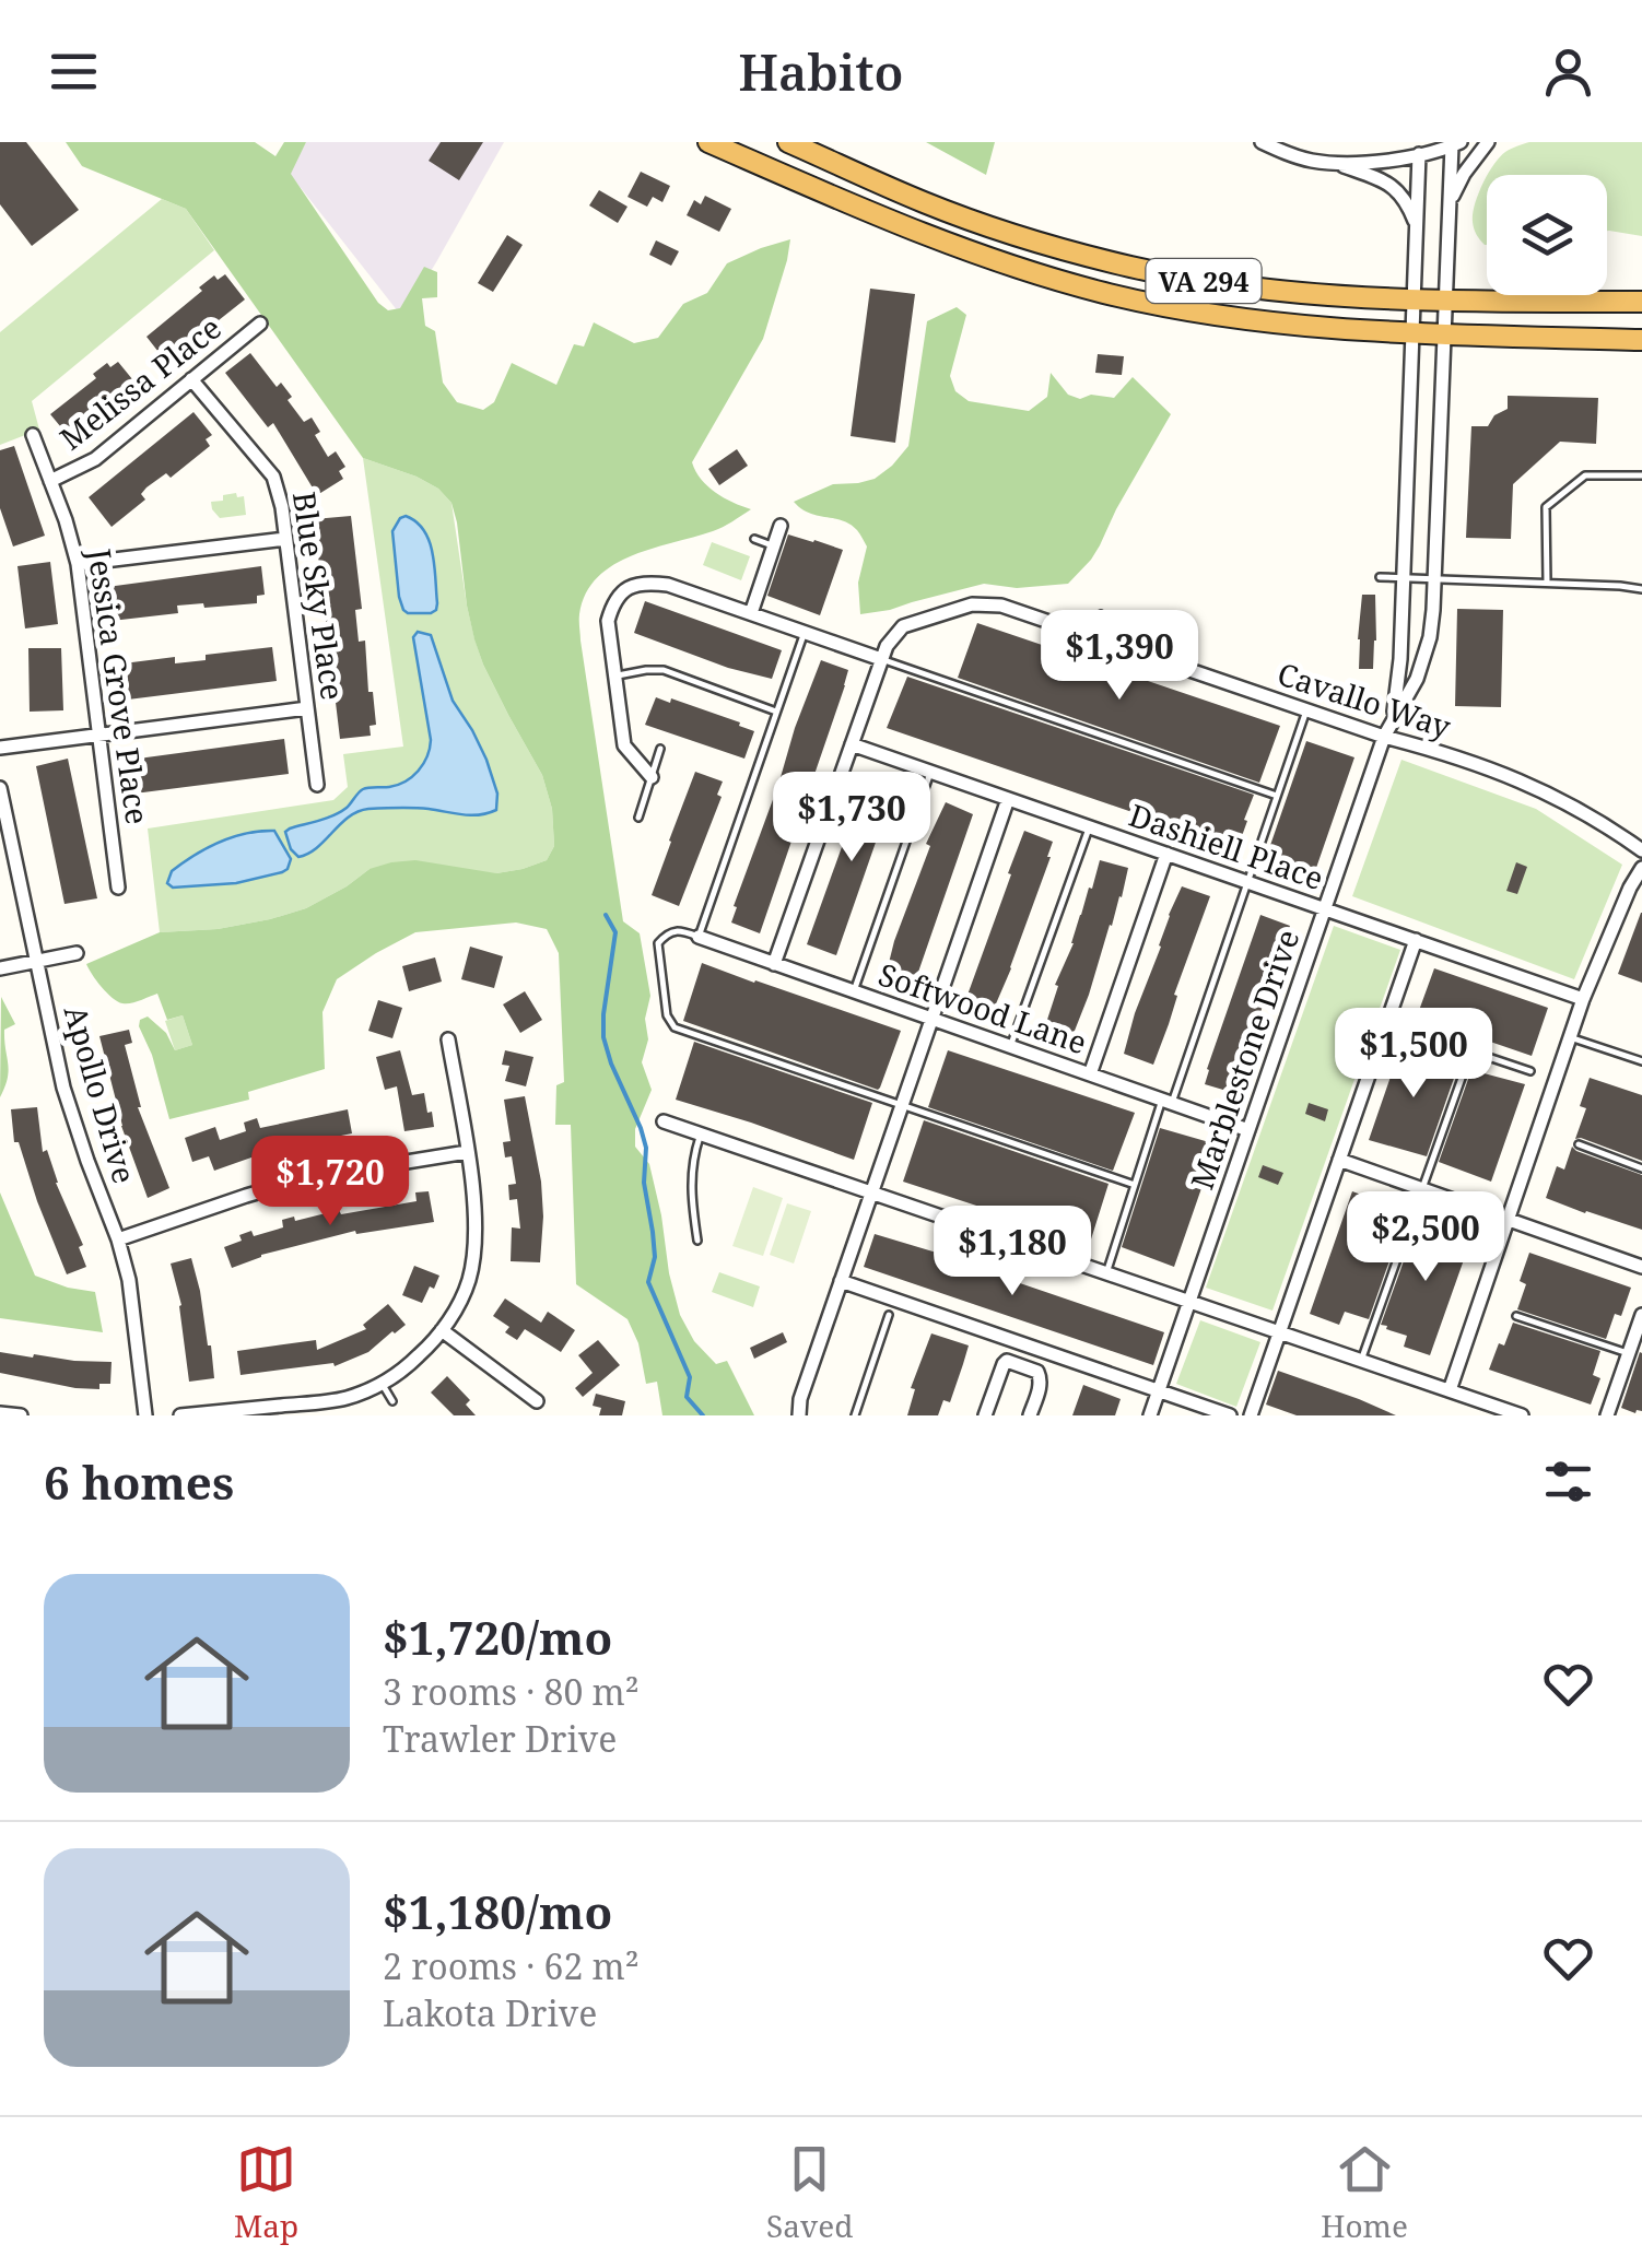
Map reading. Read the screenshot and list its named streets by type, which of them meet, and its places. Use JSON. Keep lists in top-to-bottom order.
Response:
{
  "streets": {
    "highway": ["VA 294"],
    "street": [
      "Melissa Place",
      "Blue Sky Place",
      "Jessica Grove Place",
      "Cavallo Way",
      "Dashiell Place",
      "Softwood Lane",
      "Marblestone Drive",
      "Apollo Drive"
    ]
  },
  "crossings": [
    ["VA 294", "Marblestone Drive"],
    ["Melissa Place", "Blue Sky Place"],
    ["Melissa Place", "Jessica Grove Place"],
    ["Cavallo Way", "Dashiell Place"],
    ["Cavallo Way", "Softwood Lane"],
    ["Cavallo Way", "Marblestone Drive"],
    ["Dashiell Place", "Marblestone Drive"],
    ["Softwood Lane", "Marblestone Drive"]
  ],
  "page": {
    "header": "Habito",
    "price": [
      "$1,390",
      "$1,730",
      "$1,500",
      "$1,720",
      "$2,500",
      "$1,180"
    ],
    "heading": "6 homes",
    "list": [
      {
        "name": "$1,720/mo",
        "note": "3 rooms · 80 m² · Trawler Drive"
      },
      {
        "name": "$1,180/mo",
        "note": "2 rooms · 62 m² · Lakota Drive"
      }
    ],
    "tabs": ["Map", "Saved", "Home"]
  }
}
